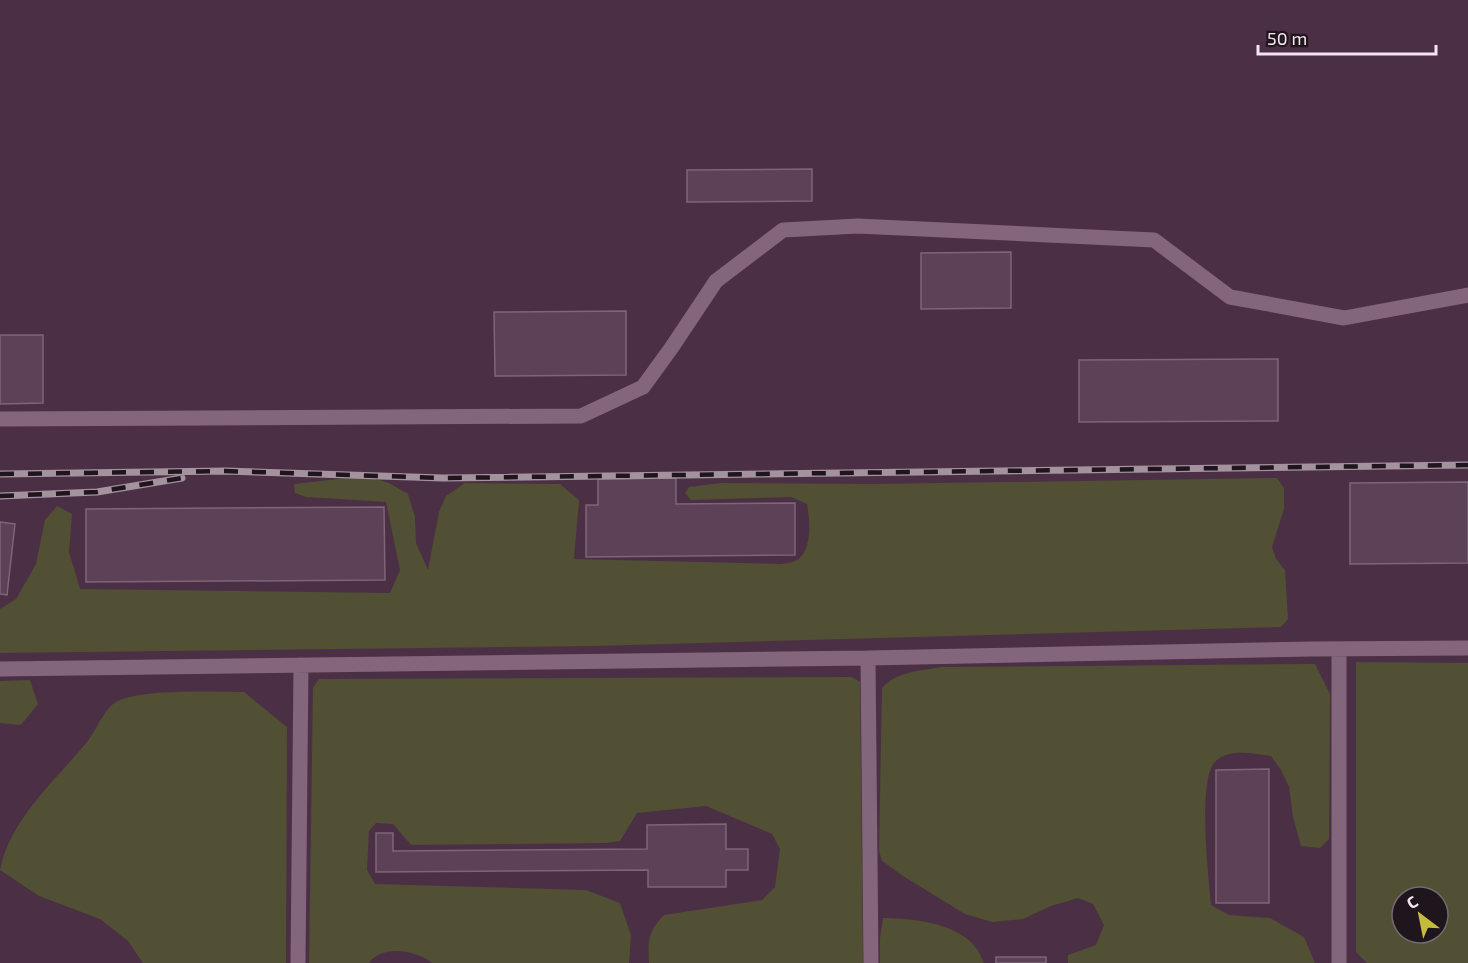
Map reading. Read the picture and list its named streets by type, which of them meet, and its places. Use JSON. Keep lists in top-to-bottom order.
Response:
{
  "scale_bar": "50 m",
  "north": "top left"
}
